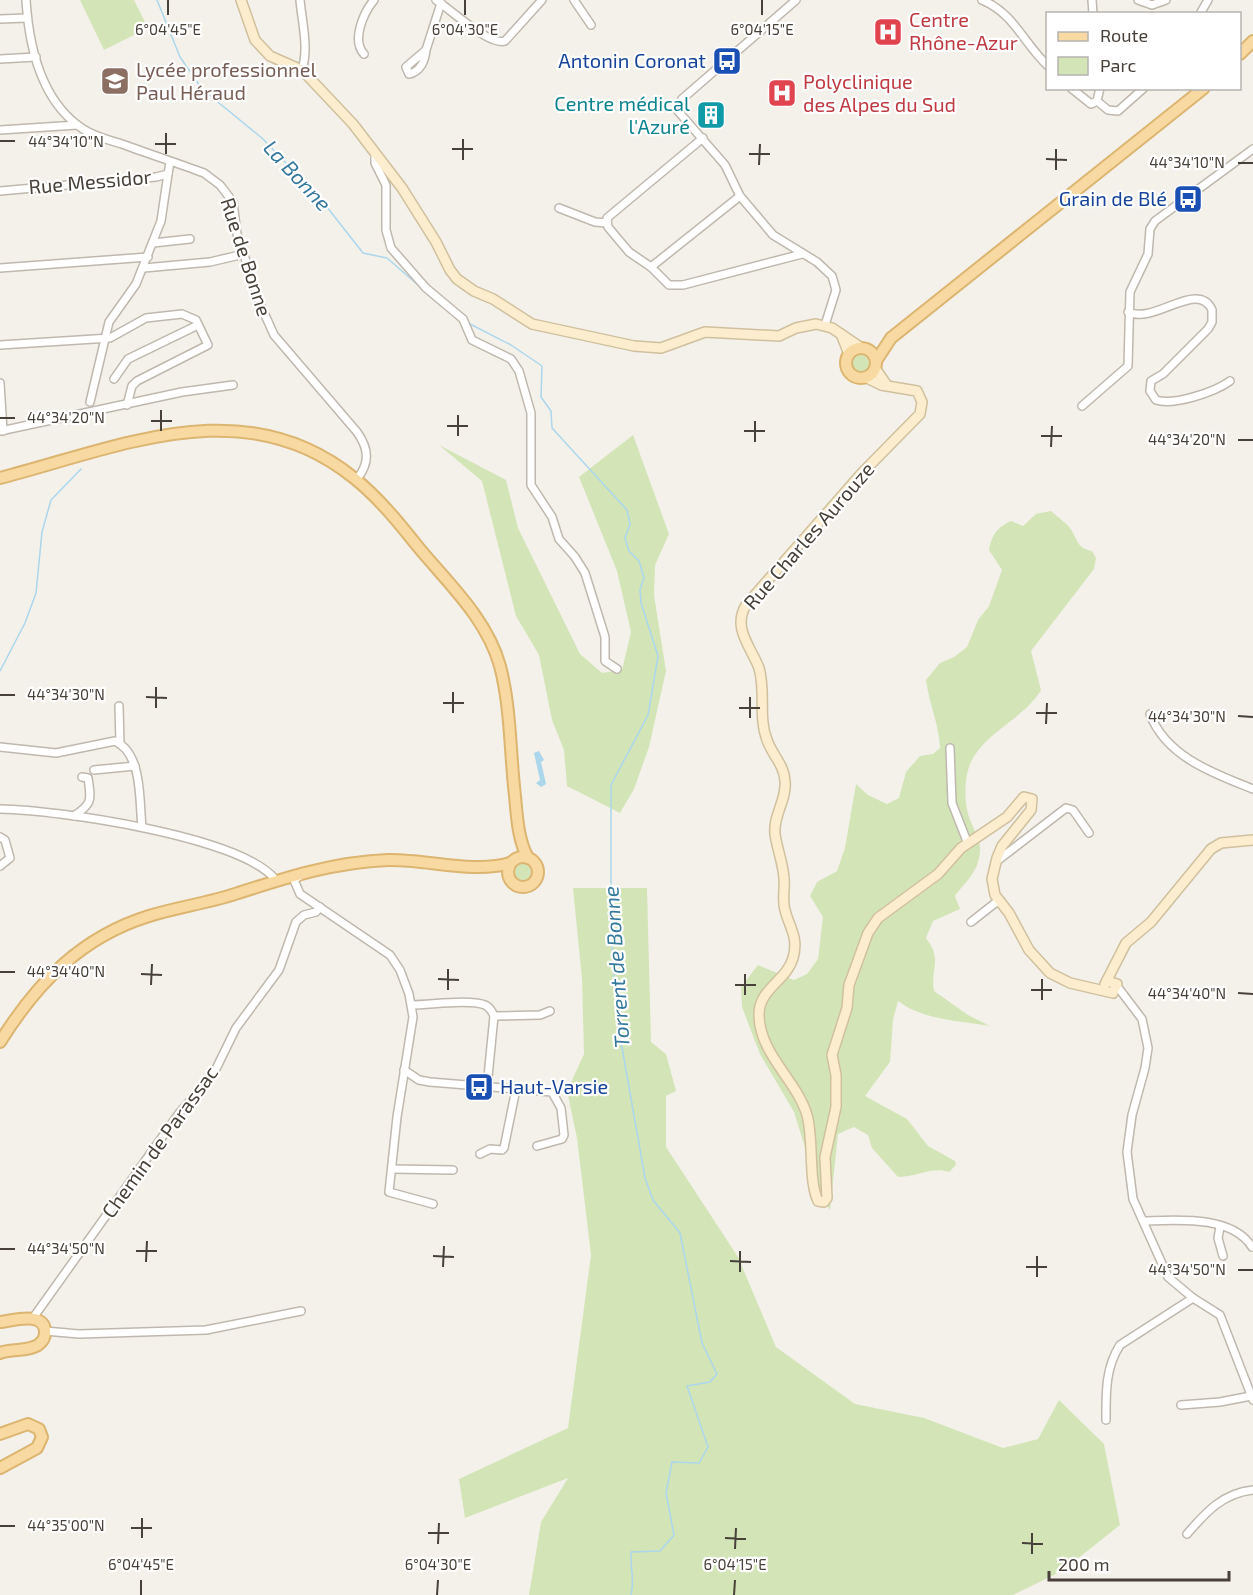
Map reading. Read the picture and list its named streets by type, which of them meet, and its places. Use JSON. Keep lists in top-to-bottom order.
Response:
{
  "streets": {
    "street": [
      "Rue Messidor",
      "Rue de Bonne",
      "Rue Charles Aurouze",
      "Chemin de Parassac"
    ]
  },
  "crossings": [
    ["Rue Messidor", "Rue de Bonne"]
  ],
  "water": ["La Bonne", "Torrent de Bonne"],
  "places": {
    "hospital": ["Centre Rhône-Azur", "Polyclinique des Alpes du Sud"],
    "bus stop": ["Antonin Coronat", "Grain de Blé", "Haut-Varsie"],
    "school or university": ["Lycée professionnel Paul Héraud"],
    "building": ["Centre médical l'Azuré"]
  },
  "legend": ["Route", "Parc"],
  "scale_bar": "200 m",
  "coordinates": [
    "6°04'45\"E",
    "6°04'30\"E",
    "6°04'15\"E",
    "44°34'10\"N",
    "44°34'20\"N",
    "44°34'30\"N",
    "44°34'40\"N",
    "44°34'50\"N",
    "44°35'00\"N"
  ]
}
